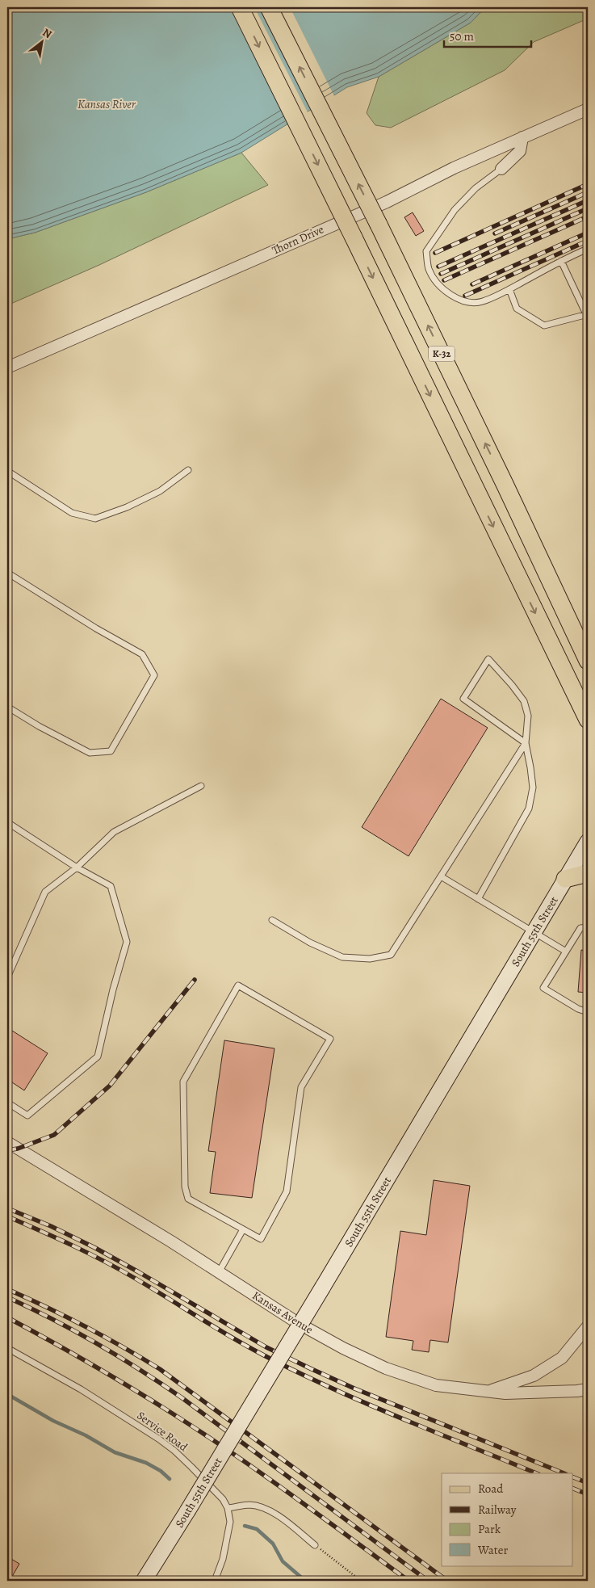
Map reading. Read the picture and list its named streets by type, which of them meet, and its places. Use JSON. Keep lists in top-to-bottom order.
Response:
{
  "streets": {
    "main road": ["K-32", "South 55th Street"],
    "street": ["Thorn Drive", "Kansas Avenue"],
    "lane": ["Service Road"]
  },
  "water": ["Kansas River"],
  "legend": [
    "Road",
    "Railway",
    "Park",
    "Water"
  ],
  "scale_bar": "50 m",
  "north": "top right"
}
